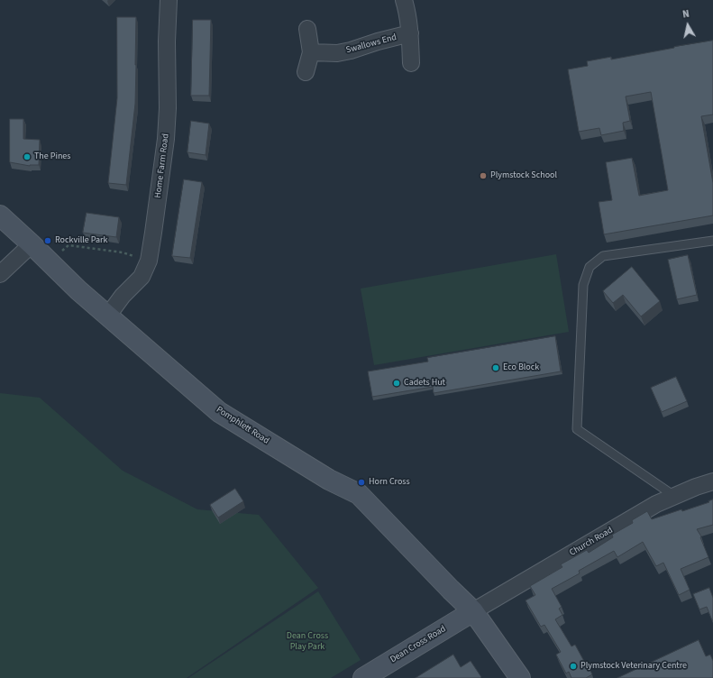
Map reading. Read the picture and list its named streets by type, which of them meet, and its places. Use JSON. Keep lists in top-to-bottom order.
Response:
{
  "streets": {
    "street": [
      "Swallows End",
      "Home Farm Road",
      "Pomphlett Road",
      "Church Road",
      "Dean Cross Road"
    ]
  },
  "crossings": [
    ["Home Farm Road", "Pomphlett Road"],
    ["Pomphlett Road", "Church Road"],
    ["Pomphlett Road", "Dean Cross Road"],
    ["Church Road", "Dean Cross Road"]
  ],
  "parks": ["Dean Cross Play Park"],
  "places": [
    "The Pines",
    "Plymstock School",
    "Rockville Park",
    "Eco Block",
    "Cadets Hut",
    "Horn Cross",
    "Plymstock Veterinary Centre"
  ],
  "north": "top"
}
